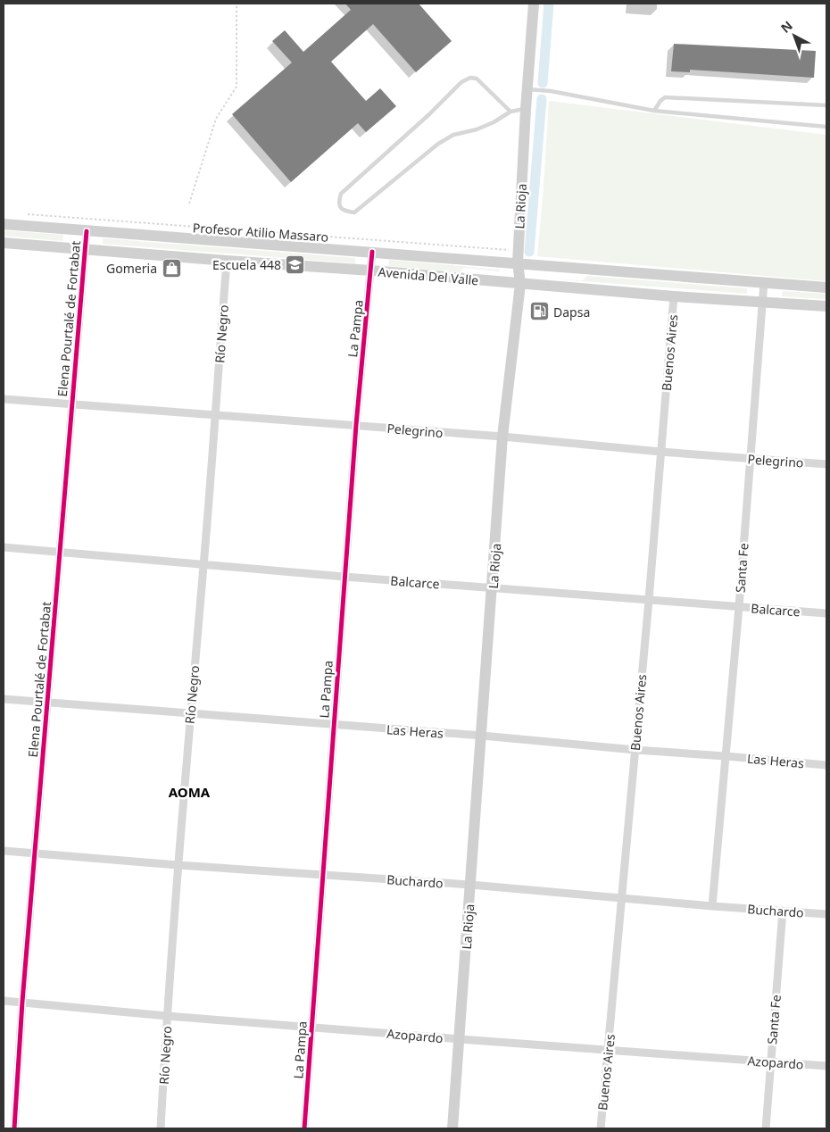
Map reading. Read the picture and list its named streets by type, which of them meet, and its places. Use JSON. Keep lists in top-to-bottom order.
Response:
{
  "streets": {
    "main road": ["La Rioja", "Avenida Del Valle"],
    "street": [
      "Elena Pourtalé de Fortabat",
      "La Pampa",
      "Río Negro",
      "Buenos Aires",
      "Pelegrino",
      "Santa Fe",
      "Balcarce",
      "Las Heras",
      "Buchardo",
      "Azopardo"
    ],
    "path": ["Profesor Atilio Massaro"]
  },
  "crossings": [
    ["La Rioja", "Profesor Atilio Massaro"],
    ["La Rioja", "Avenida Del Valle"],
    ["La Rioja", "Pelegrino"],
    ["La Rioja", "Balcarce"],
    ["La Rioja", "Las Heras"],
    ["La Rioja", "Buchardo"],
    ["La Rioja", "Azopardo"],
    ["Profesor Atilio Massaro", "Avenida Del Valle"],
    ["Avenida Del Valle", "Elena Pourtalé de Fortabat"],
    ["Avenida Del Valle", "La Pampa"],
    ["Avenida Del Valle", "Río Negro"],
    ["Avenida Del Valle", "Buenos Aires"],
    ["Avenida Del Valle", "Santa Fe"],
    ["Elena Pourtalé de Fortabat", "Pelegrino"],
    ["Elena Pourtalé de Fortabat", "Balcarce"],
    ["Elena Pourtalé de Fortabat", "Las Heras"],
    ["Elena Pourtalé de Fortabat", "Buchardo"],
    ["Elena Pourtalé de Fortabat", "Azopardo"],
    ["La Pampa", "Pelegrino"],
    ["La Pampa", "Balcarce"],
    ["La Pampa", "Las Heras"],
    ["La Pampa", "Buchardo"],
    ["La Pampa", "Azopardo"],
    ["Río Negro", "Pelegrino"],
    ["Río Negro", "Balcarce"],
    ["Río Negro", "Las Heras"],
    ["Río Negro", "Buchardo"],
    ["Río Negro", "Azopardo"],
    ["Buenos Aires", "Pelegrino"],
    ["Buenos Aires", "Balcarce"],
    ["Buenos Aires", "Las Heras"],
    ["Buenos Aires", "Buchardo"],
    ["Buenos Aires", "Azopardo"],
    ["Pelegrino", "Santa Fe"],
    ["Santa Fe", "Balcarce"],
    ["Santa Fe", "Las Heras"],
    ["Santa Fe", "Buchardo"],
    ["Santa Fe", "Azopardo"]
  ],
  "districts": ["AOMA"],
  "places": {
    "school or university": ["Escuela 448"],
    "shop": ["Gomeria"],
    "fuel station": ["Dapsa"]
  },
  "north": "top left"
}
